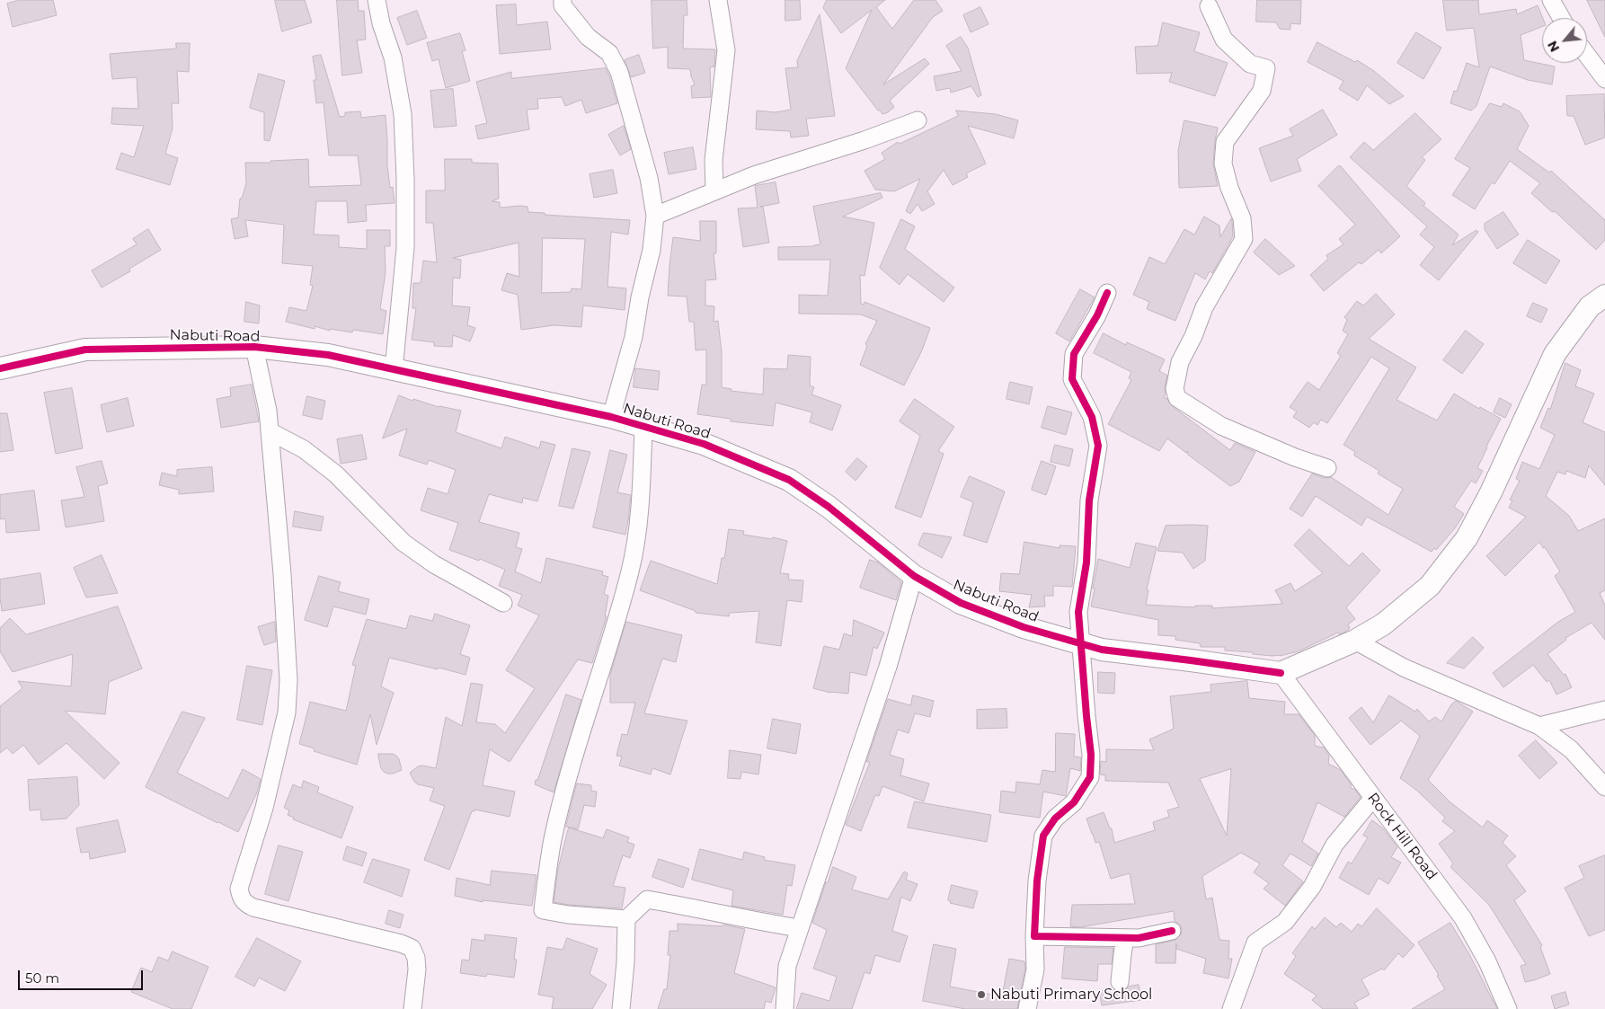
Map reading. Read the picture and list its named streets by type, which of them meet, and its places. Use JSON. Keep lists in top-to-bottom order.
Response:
{
  "streets": {
    "street": ["Nabuti Road", "Rock Hill Road"]
  },
  "crossings": [
    ["Nabuti Road", "Rock Hill Road"]
  ],
  "places": ["Nabuti Primary School"],
  "scale_bar": "50 m",
  "north": "bottom left"
}
